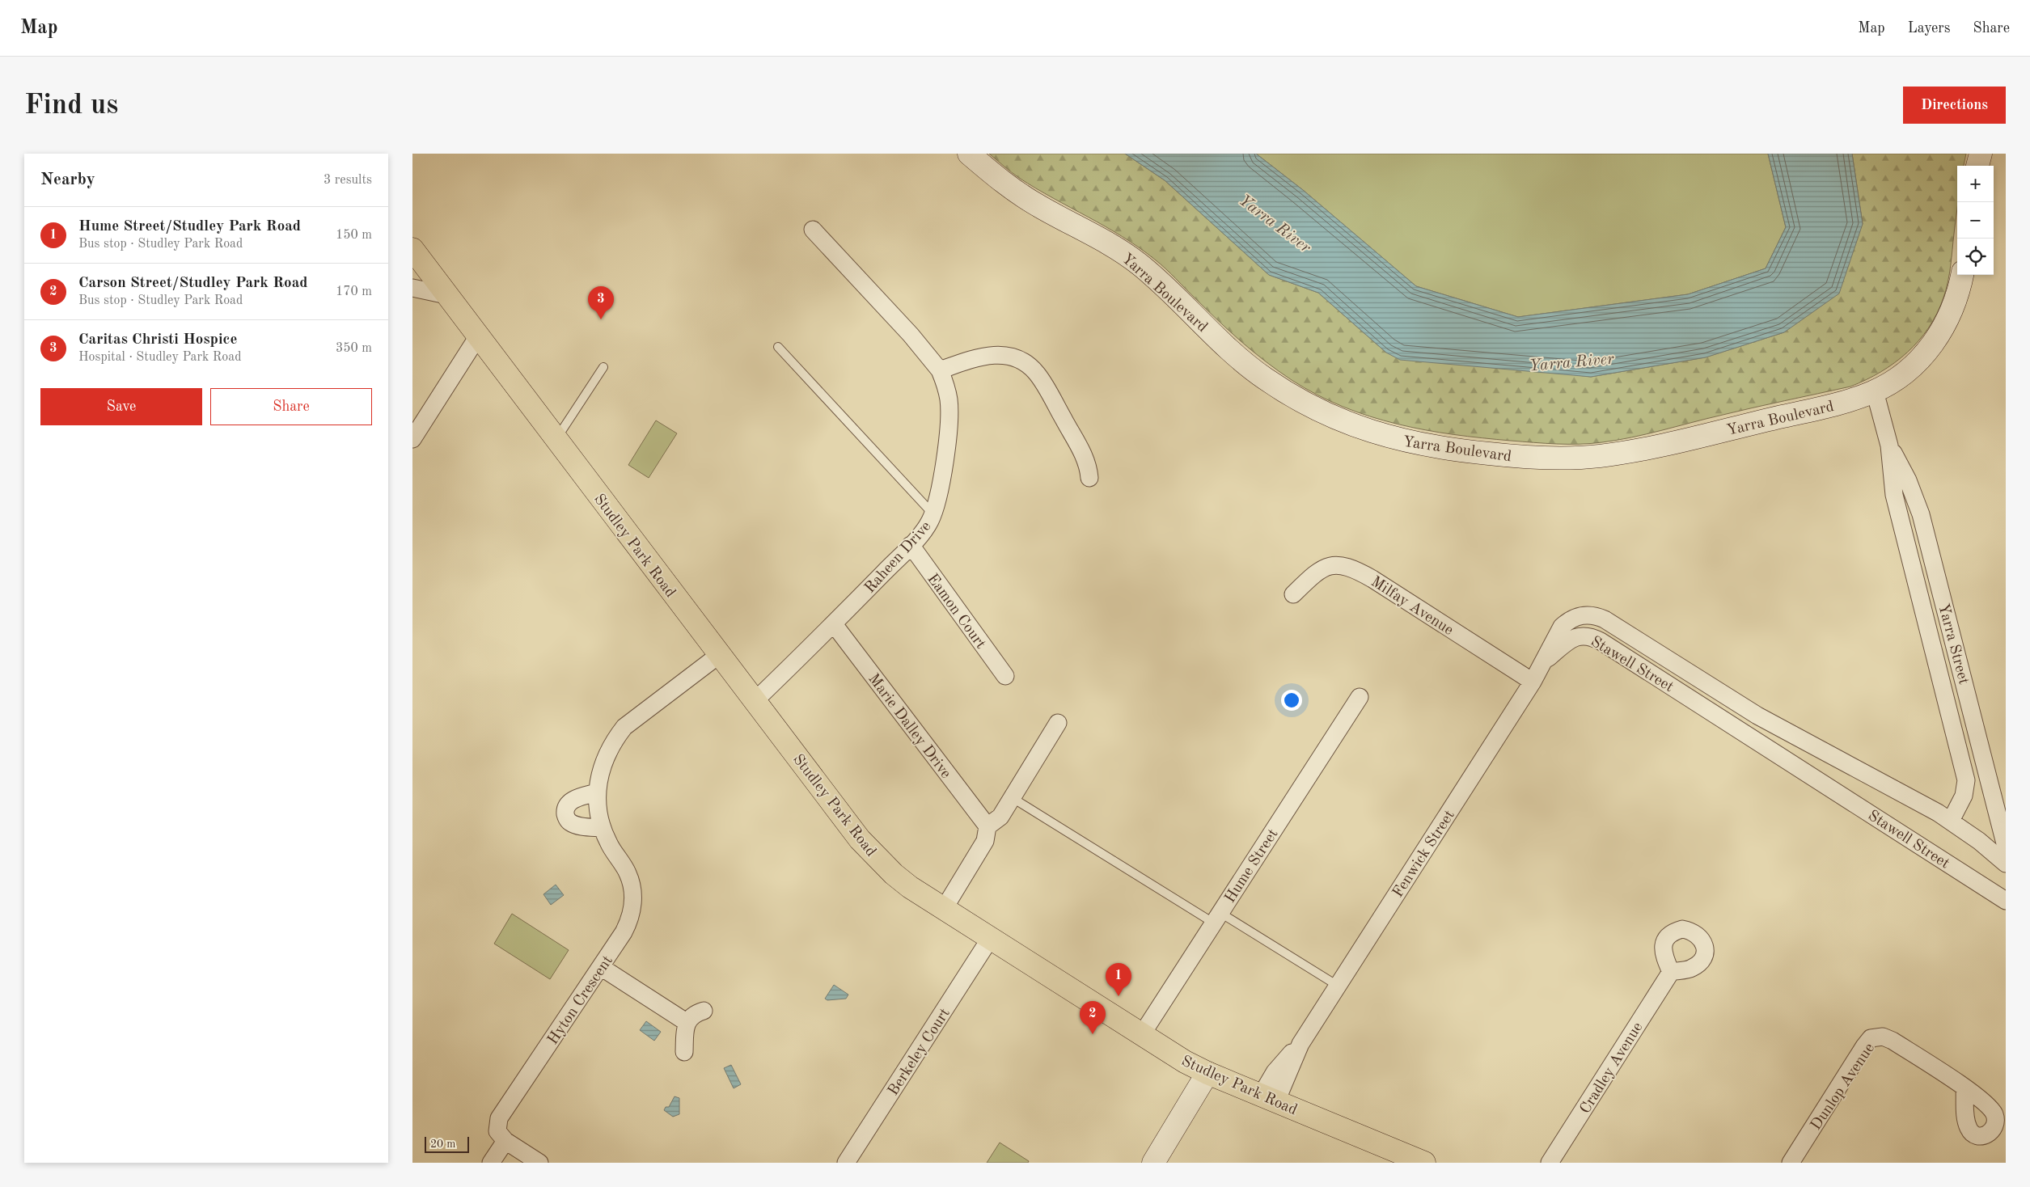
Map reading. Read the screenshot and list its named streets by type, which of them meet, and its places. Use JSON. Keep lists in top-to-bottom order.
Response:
{
  "streets": {
    "main road": ["Yarra Boulevard", "Studley Park Road"],
    "street": [
      "Raheen Drive",
      "Milfay Avenue",
      "Eamon Court",
      "Yarra Street",
      "Stawell Street",
      "Marie Dalley Drive",
      "Fenwick Street",
      "Hume Street",
      "Hyton Crescent",
      "Berkeley Court",
      "Cradley Avenue",
      "Dunlop Avenue"
    ]
  },
  "crossings": [
    ["Yarra Boulevard", "Yarra Street"],
    ["Studley Park Road", "Raheen Drive"],
    ["Studley Park Road", "Fenwick Street"],
    ["Studley Park Road", "Hume Street"],
    ["Studley Park Road", "Hyton Crescent"],
    ["Studley Park Road", "Berkeley Court"],
    ["Raheen Drive", "Eamon Court"],
    ["Raheen Drive", "Marie Dalley Drive"],
    ["Milfay Avenue", "Fenwick Street"],
    ["Yarra Street", "Stawell Street"],
    ["Stawell Street", "Fenwick Street"]
  ],
  "water": ["Yarra River"],
  "scale_bar": "20 m",
  "page": {
    "header": "Map",
    "nav": ["Map", "Layers", "Share"],
    "buttons": [
      "Directions",
      ["Save", "Share"]
    ],
    "title": "Find us",
    "heading": ["Nearby", "3 results"],
    "map_buttons": ["+", "−"],
    "list": [
      {
        "mark": "1",
        "name": "Hume Street/Studley Park Road",
        "note": "Bus stop · Studley Park Road",
        "value": "150 m"
      },
      {
        "mark": "2",
        "name": "Carson Street/Studley Park Road",
        "note": "Bus stop · Studley Park Road",
        "value": "170 m"
      },
      {
        "mark": "3",
        "name": "Caritas Christi Hospice",
        "note": "Hospital · Studley Park Road",
        "value": "350 m"
      }
    ],
    "pins": ["3", "1", "2"],
    "scale": "20 m"
  }
}
